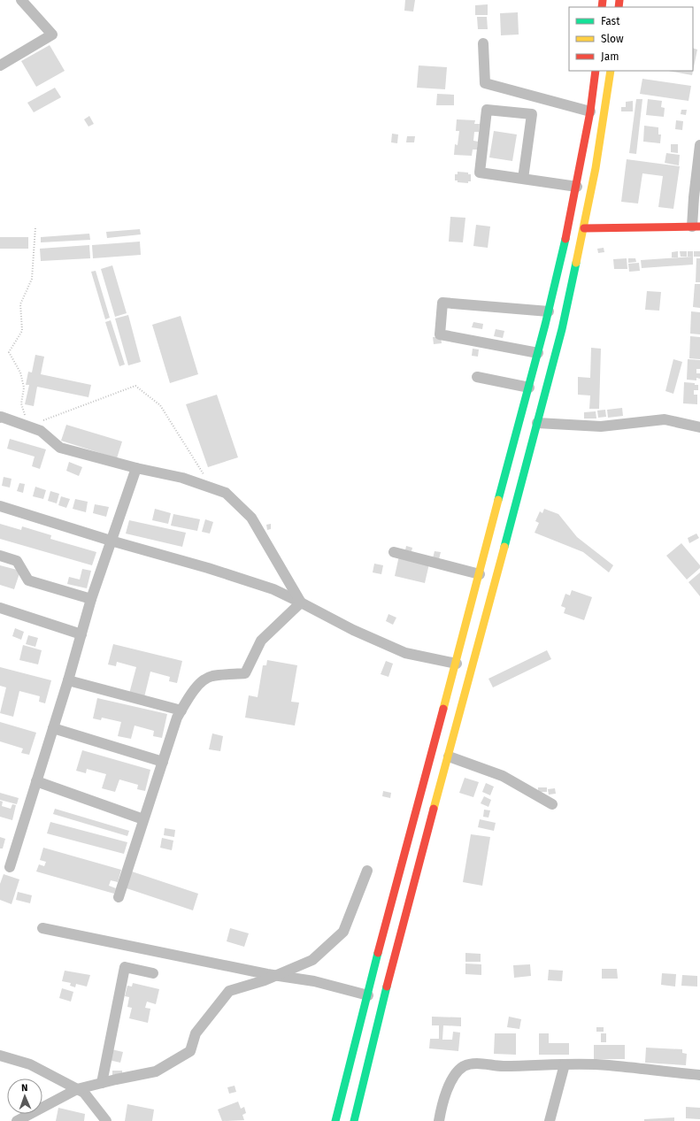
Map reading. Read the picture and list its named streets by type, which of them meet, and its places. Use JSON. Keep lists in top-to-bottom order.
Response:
{
  "legend": ["Fast", "Slow", "Jam"],
  "north": "top"
}
